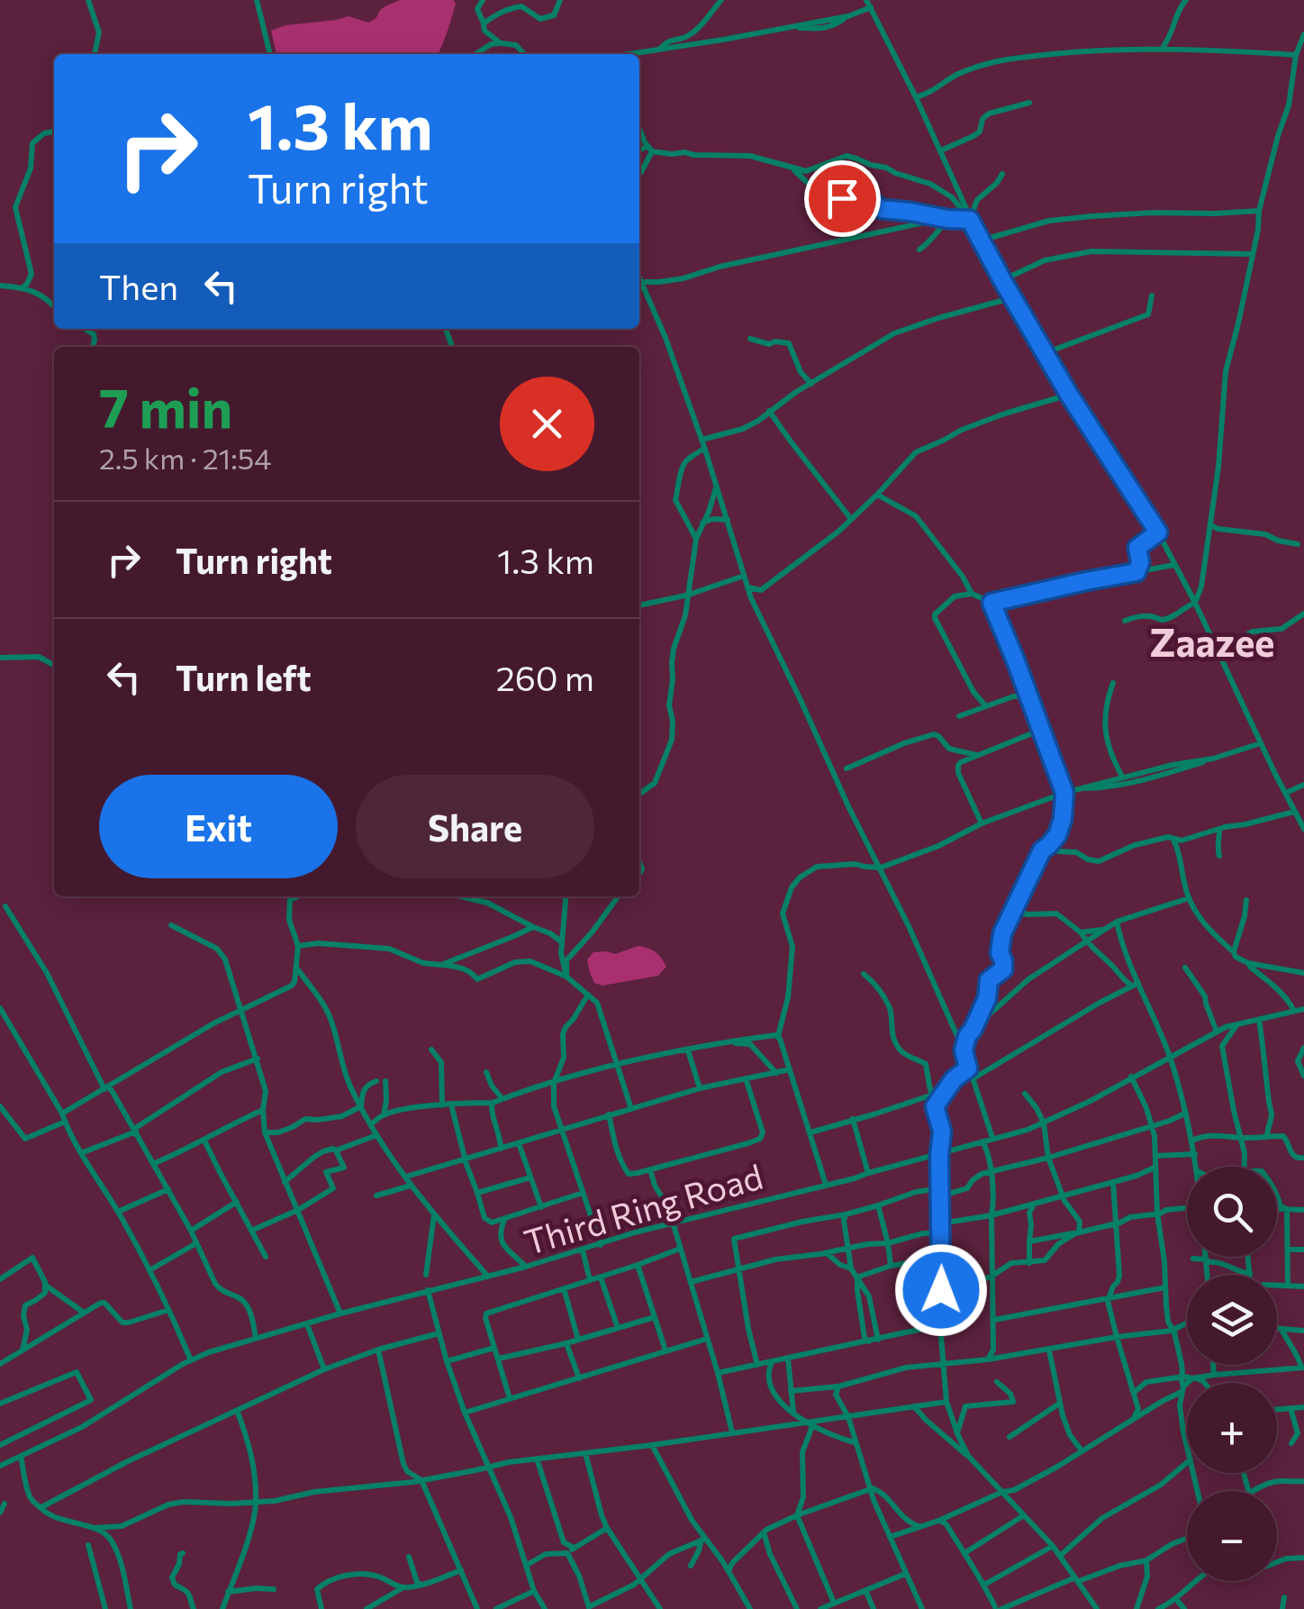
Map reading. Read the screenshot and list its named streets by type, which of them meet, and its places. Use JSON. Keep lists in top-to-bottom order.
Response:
{
  "streets": {
    "street": ["Third Ring Road"]
  },
  "districts": ["Zaazee"],
  "page": {
    "turn": ["1.3 km", "Turn right"],
    "then": "Then",
    "heading": ["7 min", "2.5 km · 21:54"],
    "list": [
      {
        "name": "Turn right",
        "value": "1.3 km"
      },
      {
        "name": "Turn left",
        "value": "260 m"
      }
    ],
    "buttons": ["Exit", "Share"],
    "map_buttons": ["+", "−"]
  }
}
